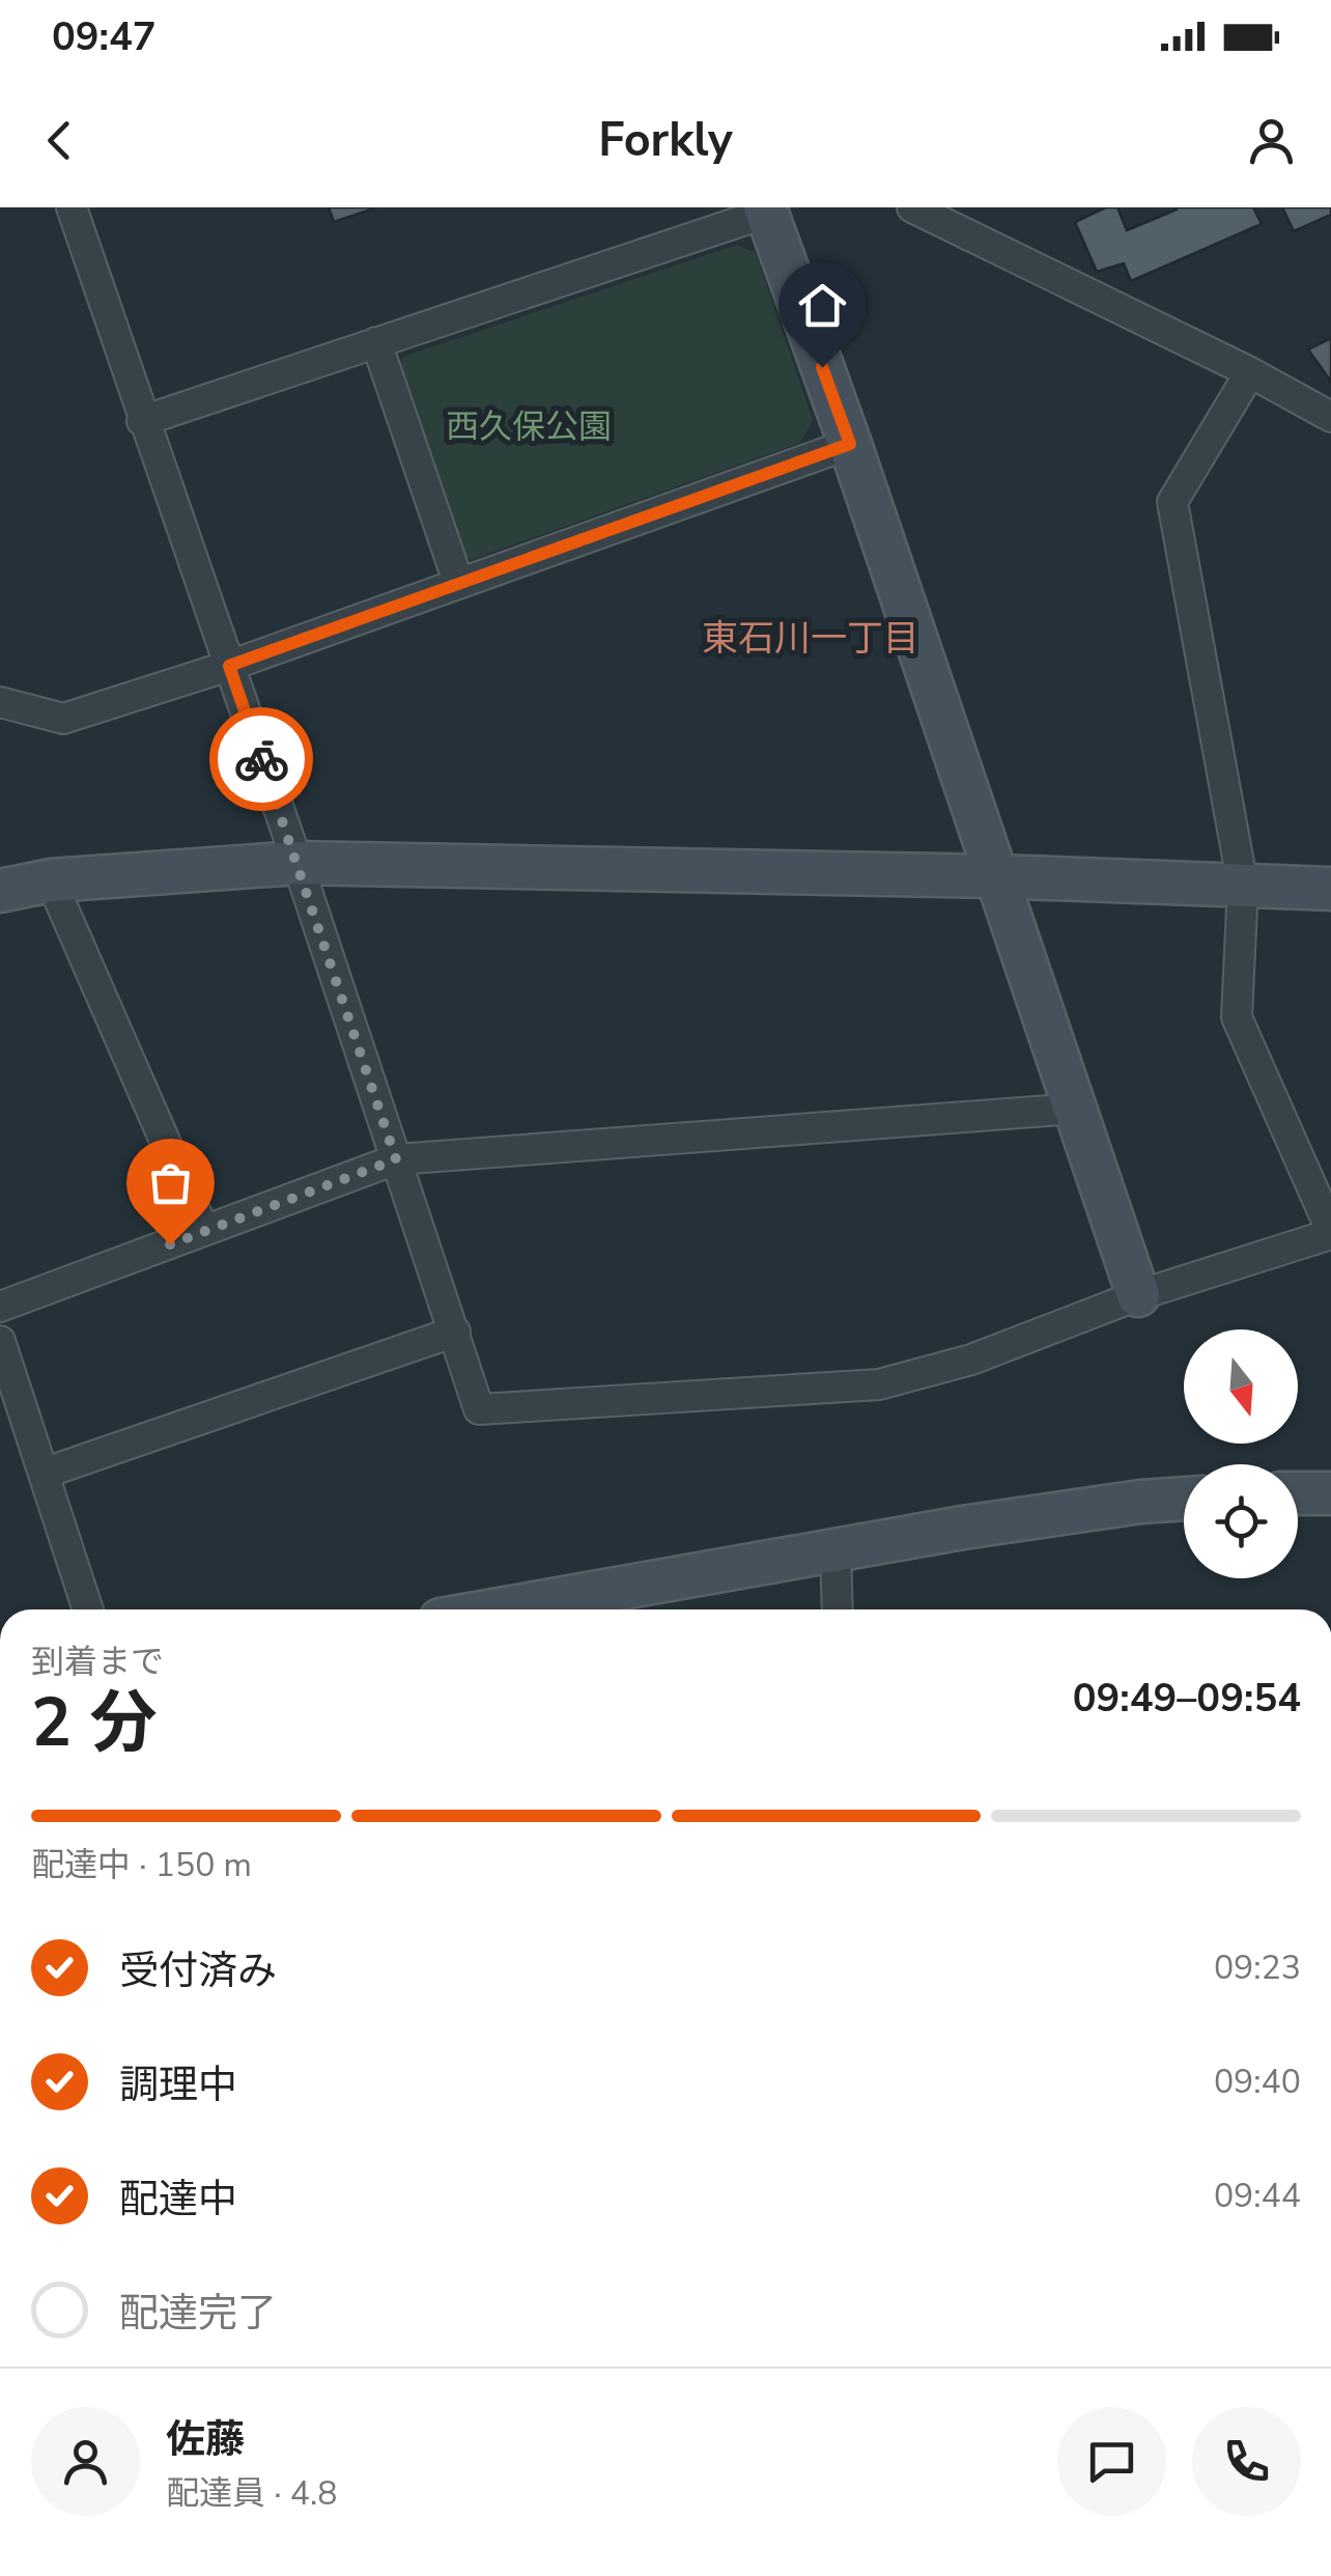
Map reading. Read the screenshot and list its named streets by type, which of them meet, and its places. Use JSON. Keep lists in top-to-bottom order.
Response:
{
  "districts": ["東石川一丁目"],
  "parks": ["西久保公園"],
  "north": "bottom",
  "page": {
    "status": "09:47",
    "header": "Forkly",
    "heading": ["2 分", "到着まで", "09:49–09:54"],
    "panel": ["佐藤", "配達員 · 4.8"],
    "bar": "配達中 · 150 m",
    "list": [
      ["受付済み", "09:23"],
      ["調理中", "09:40"],
      ["配達中", "09:44"],
      "配達完了"
    ]
  }
}
